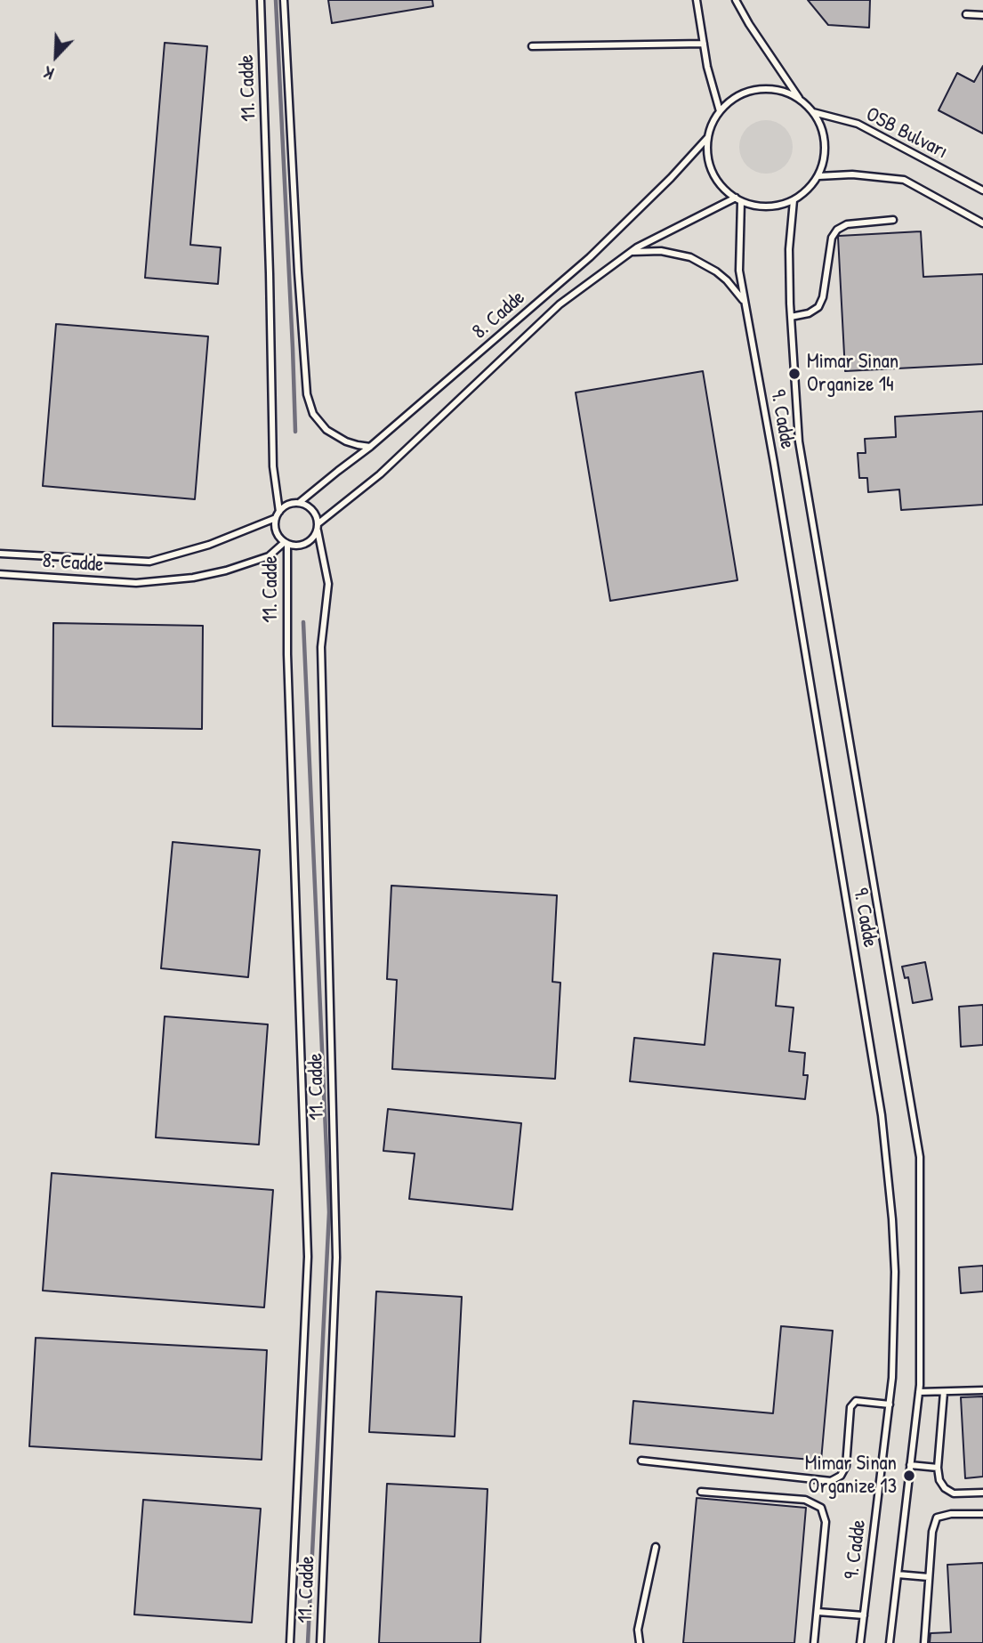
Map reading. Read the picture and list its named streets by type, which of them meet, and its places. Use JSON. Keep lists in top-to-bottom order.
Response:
{
  "streets": {
    "lane": [
      "11. Cadde",
      "OSB Bulvarı",
      "8. Cadde",
      "9. Cadde"
    ]
  },
  "crossings": [
    ["11. Cadde", "8. Cadde"],
    ["OSB Bulvarı", "8. Cadde"],
    ["OSB Bulvarı", "9. Cadde"],
    ["8. Cadde", "9. Cadde"]
  ],
  "places": ["Mimar Sinan Organize 14", "Mimar Sinan Organize 13"],
  "north": "bottom left"
}
